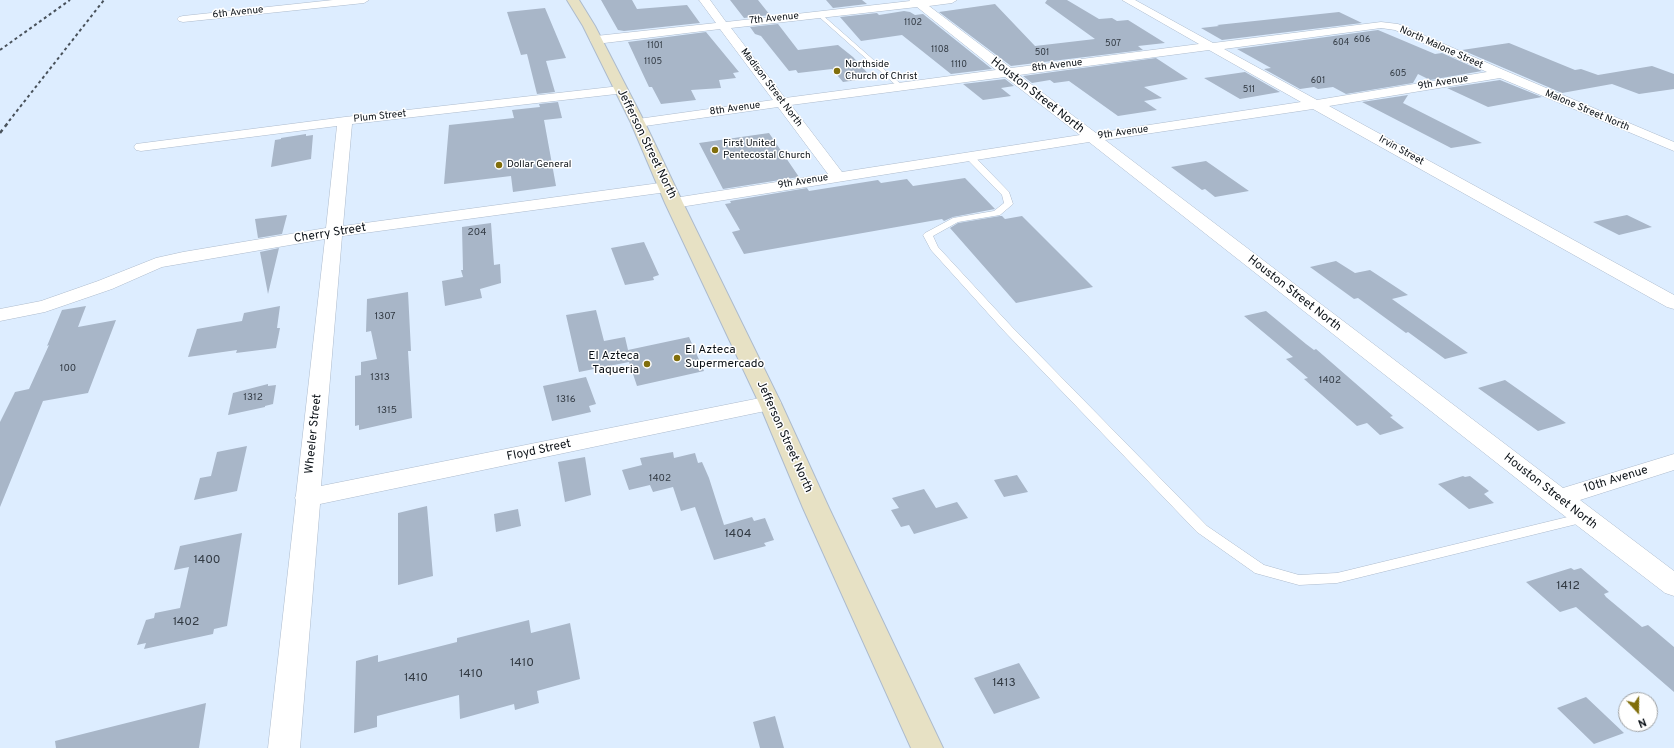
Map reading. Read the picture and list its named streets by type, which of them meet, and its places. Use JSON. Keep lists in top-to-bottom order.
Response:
{
  "streets": {
    "main road": ["Jefferson Street North"],
    "street": [
      "6th Avenue",
      "7th Avenue",
      "North Malone Street",
      "8th Avenue",
      "9th Avenue",
      "Madison Street North",
      "Houston Street North",
      "Malone Street North",
      "Plum Street",
      "Irvin Street",
      "Cherry Street",
      "Wheeler Street",
      "Floyd Street",
      "10th Avenue"
    ]
  },
  "crossings": [
    ["7th Avenue", "Madison Street North"],
    ["7th Avenue", "Houston Street North"],
    ["7th Avenue", "Jefferson Street North"],
    ["North Malone Street", "8th Avenue"],
    ["North Malone Street", "9th Avenue"],
    ["North Malone Street", "Malone Street North"],
    ["8th Avenue", "Madison Street North"],
    ["8th Avenue", "Houston Street North"],
    ["8th Avenue", "Jefferson Street North"],
    ["8th Avenue", "Irvin Street"],
    ["9th Avenue", "Madison Street North"],
    ["9th Avenue", "Houston Street North"],
    ["9th Avenue", "Malone Street North"],
    ["9th Avenue", "Jefferson Street North"],
    ["9th Avenue", "Irvin Street"],
    ["9th Avenue", "Cherry Street"],
    ["Houston Street North", "10th Avenue"],
    ["Plum Street", "Jefferson Street North"],
    ["Plum Street", "Wheeler Street"],
    ["Jefferson Street North", "Cherry Street"],
    ["Jefferson Street North", "Floyd Street"],
    ["Cherry Street", "Wheeler Street"],
    ["Wheeler Street", "Floyd Street"]
  ],
  "places": [
    "Northside Church of Christ",
    "First United Pentecostal Church",
    "Dollar General",
    "El Azteca Supermercado",
    "El Azteca Taqueria"
  ],
  "house_numbers": [
    "1102",
    "606",
    "604",
    "507",
    "1101",
    "1108",
    "501",
    "1105",
    "1110",
    "605",
    "601",
    "511",
    "204",
    "1307",
    "100",
    "1313",
    "1402",
    "1312",
    "1316",
    "1315",
    "1402",
    "1404",
    "1400",
    "1412",
    "1402",
    "1410",
    "1410",
    "1410",
    "1413"
  ],
  "north": "bottom"
}
